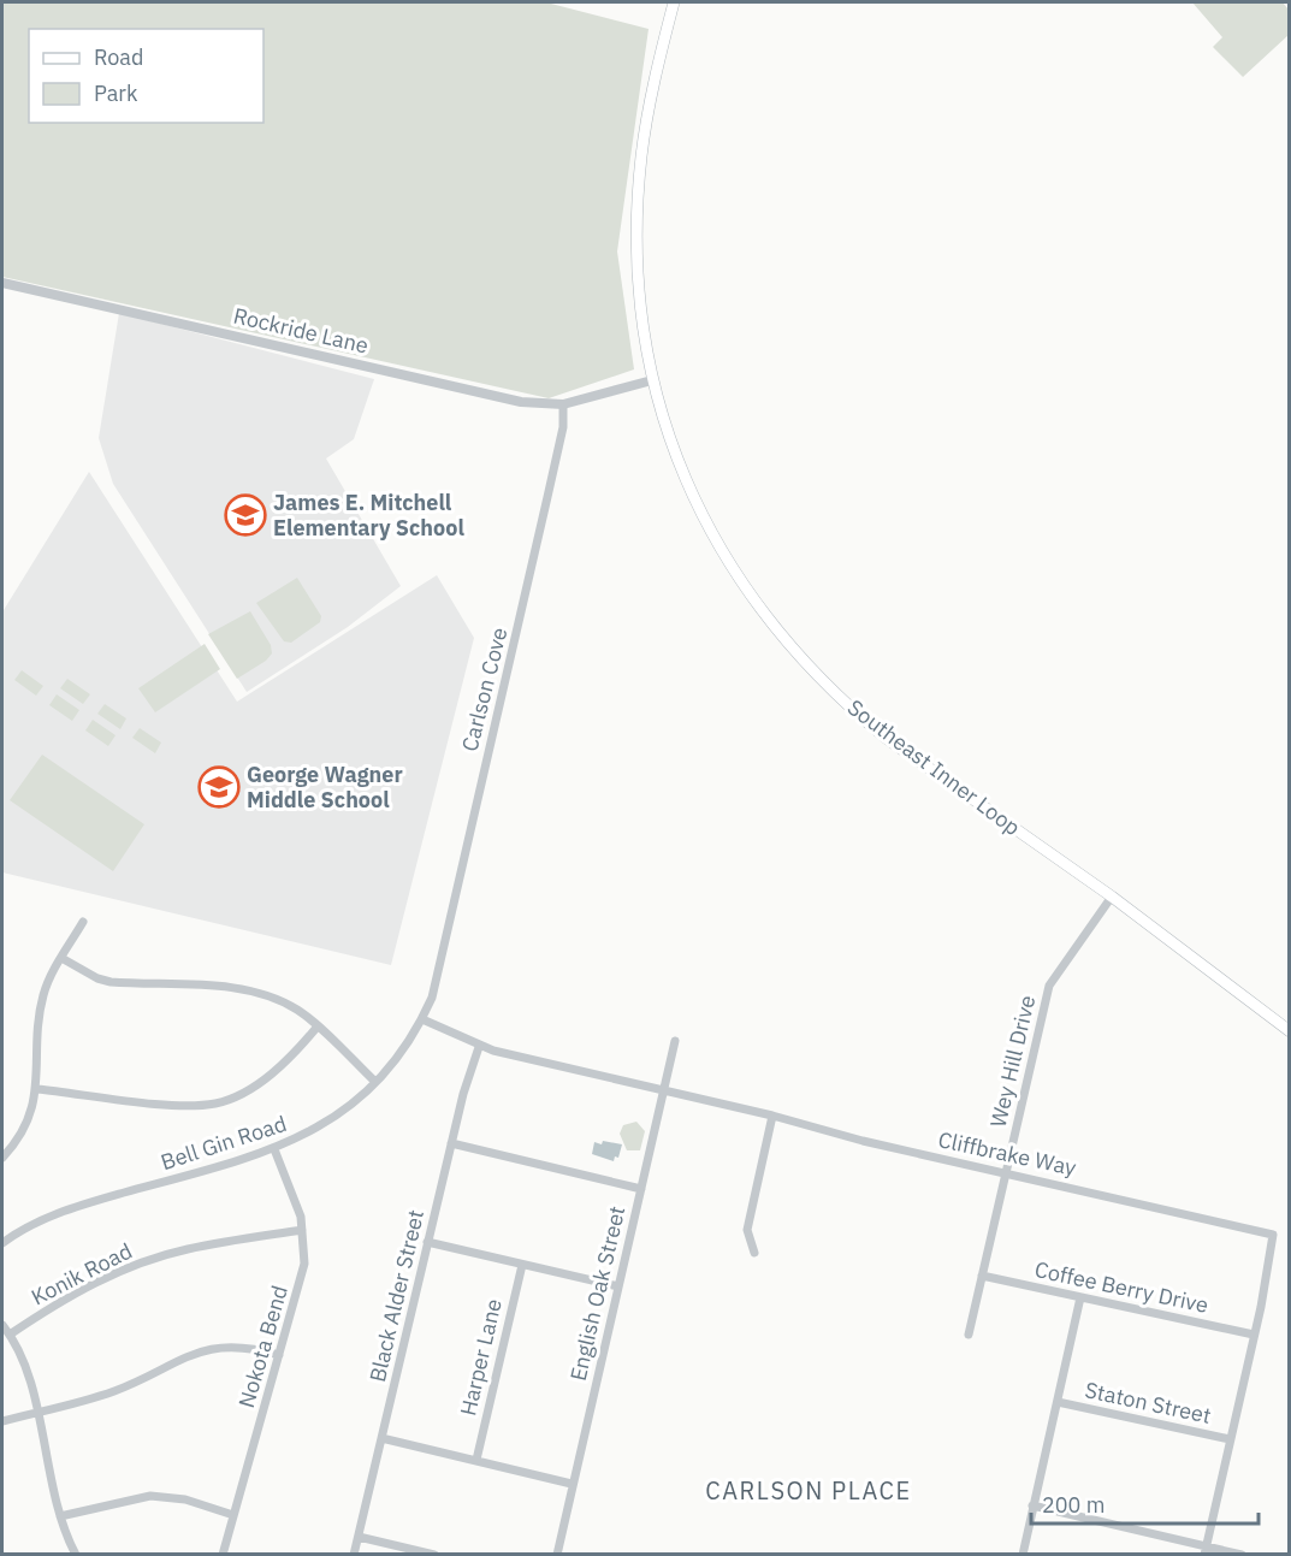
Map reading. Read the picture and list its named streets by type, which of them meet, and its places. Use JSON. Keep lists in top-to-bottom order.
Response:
{
  "streets": {
    "main road": ["Southeast Inner Loop"],
    "street": [
      "Rockride Lane",
      "Carlson Cove",
      "Wey Hill Drive",
      "Bell Gin Road",
      "Cliffbrake Way",
      "Konik Road",
      "Coffee Berry Drive",
      "English Oak Street",
      "Black Alder Street",
      "Nokota Bend",
      "Harper Lane",
      "Staton Street"
    ]
  },
  "crossings": [
    ["Rockride Lane", "Carlson Cove"],
    ["Rockride Lane", "Southeast Inner Loop"],
    ["Carlson Cove", "Bell Gin Road"],
    ["Southeast Inner Loop", "Wey Hill Drive"],
    ["Wey Hill Drive", "Cliffbrake Way"],
    ["Wey Hill Drive", "Coffee Berry Drive"],
    ["Bell Gin Road", "Cliffbrake Way"],
    ["Bell Gin Road", "Nokota Bend"],
    ["Cliffbrake Way", "Coffee Berry Drive"],
    ["Cliffbrake Way", "English Oak Street"],
    ["Cliffbrake Way", "Black Alder Street"],
    ["Cliffbrake Way", "Staton Street"],
    ["Konik Road", "Nokota Bend"]
  ],
  "districts": ["CARLSON PLACE"],
  "places": {
    "school or university": ["James E. Mitchell Elementary School", "George Wagner Middle School"]
  },
  "legend": ["Road", "Park"],
  "scale_bar": "200 m"
}
